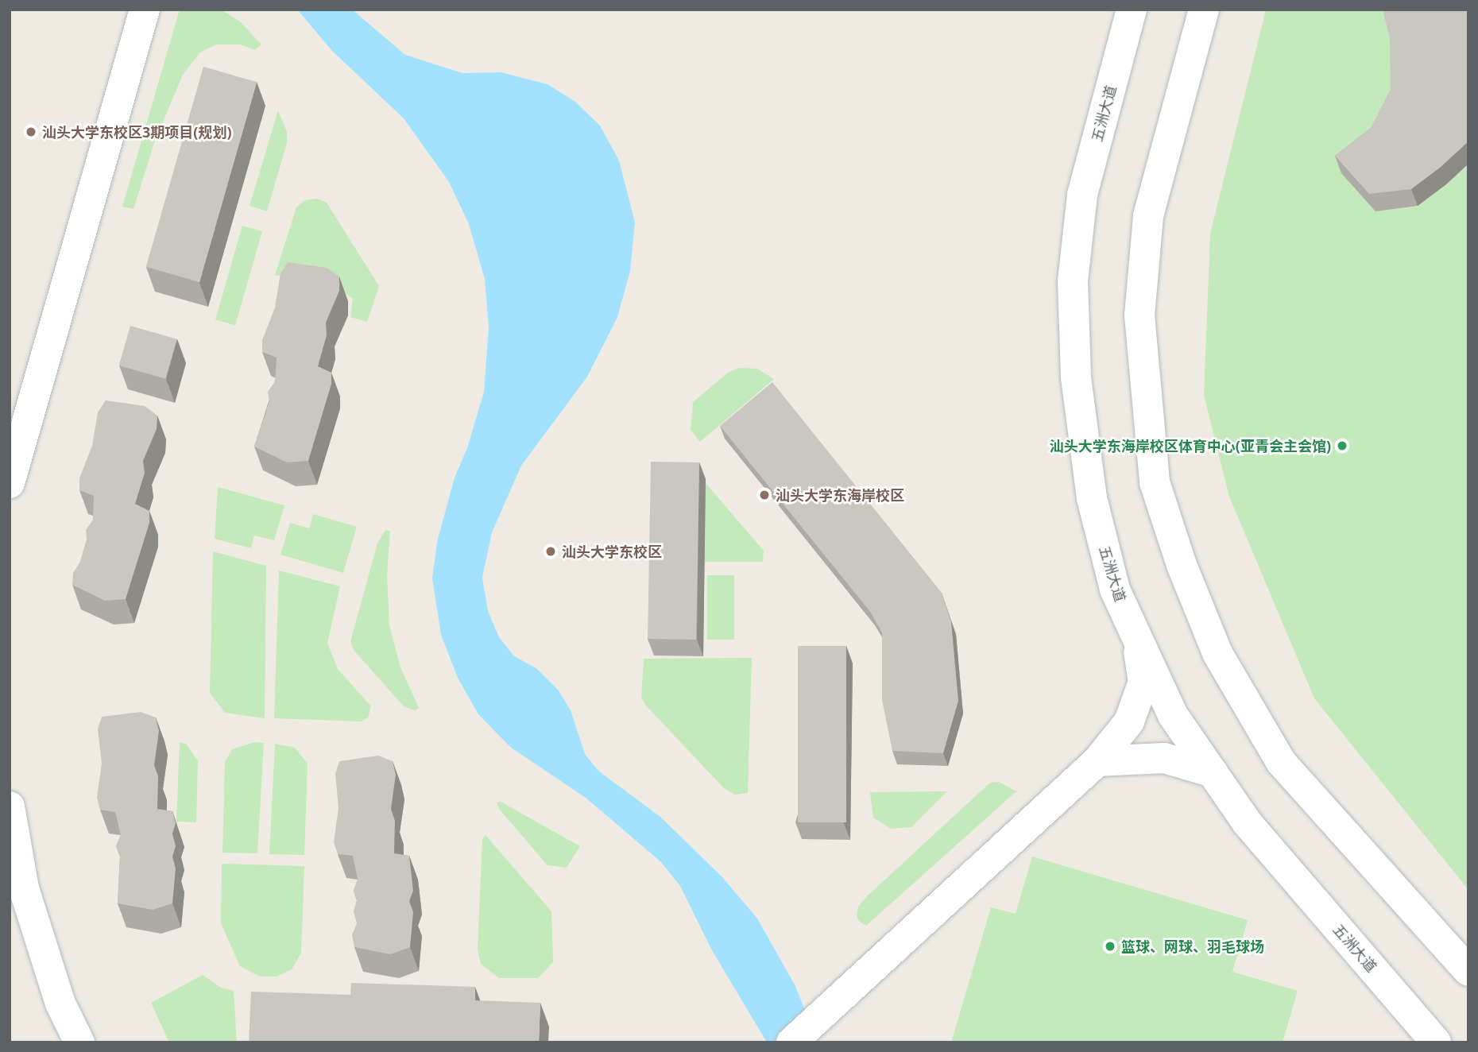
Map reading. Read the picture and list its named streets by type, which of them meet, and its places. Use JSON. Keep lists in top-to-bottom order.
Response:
{
  "streets": {
    "main road": ["五洲大道"]
  },
  "places": [
    "汕头大学东校区3期项目(规划)",
    "汕头大学东海岸校区体育中心(亚青会主会馆)",
    "汕头大学东海岸校区",
    "汕头大学东校区",
    "篮球、网球、羽毛球场"
  ]
}
